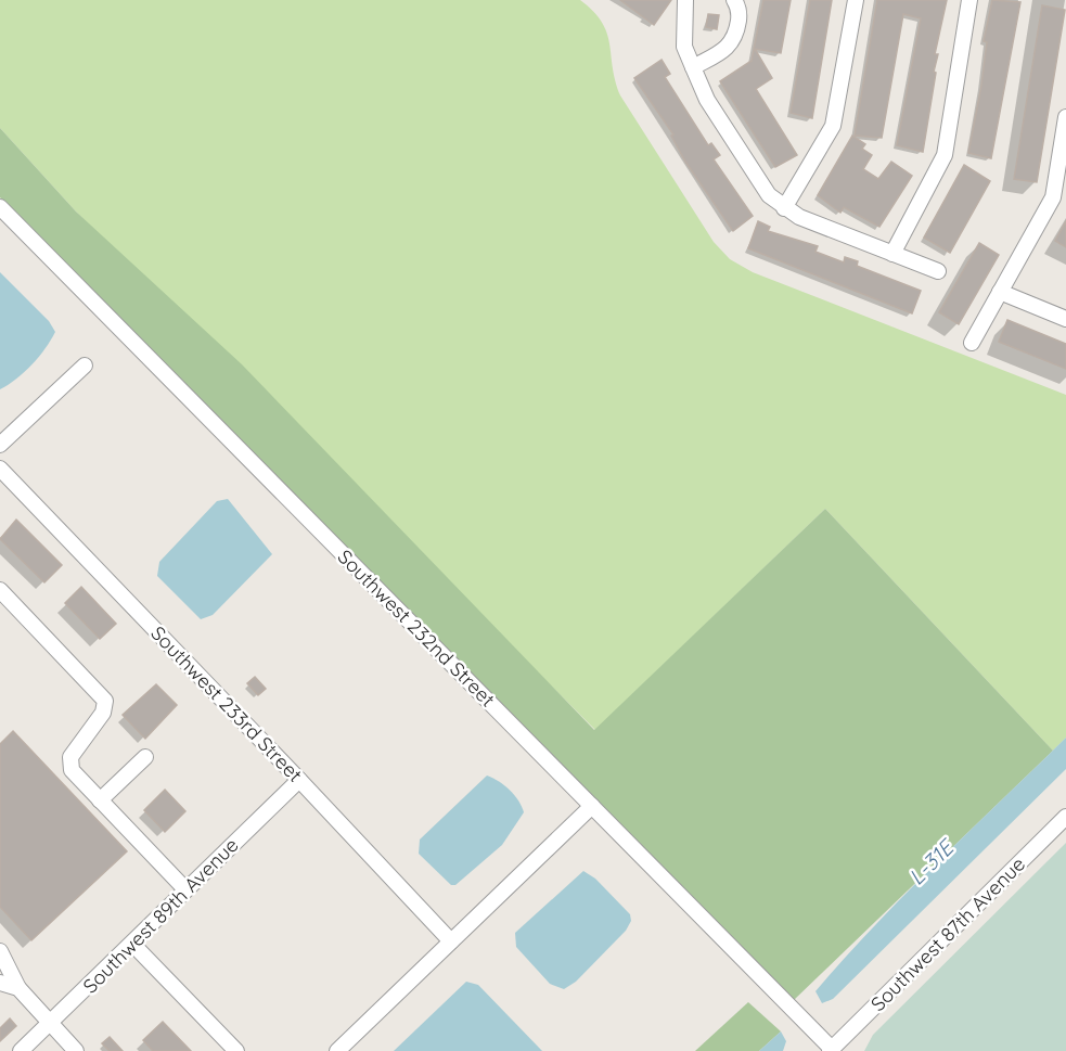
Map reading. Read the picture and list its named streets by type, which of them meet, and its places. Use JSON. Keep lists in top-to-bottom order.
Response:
{
  "streets": {
    "street": [
      "Southwest 232nd Street",
      "Southwest 233rd Street",
      "Southwest 89th Avenue",
      "Southwest 87th Avenue"
    ]
  },
  "crossings": [
    ["Southwest 232nd Street", "Southwest 87th Avenue"],
    ["Southwest 233rd Street", "Southwest 89th Avenue"]
  ],
  "water": ["L-31E"]
}
